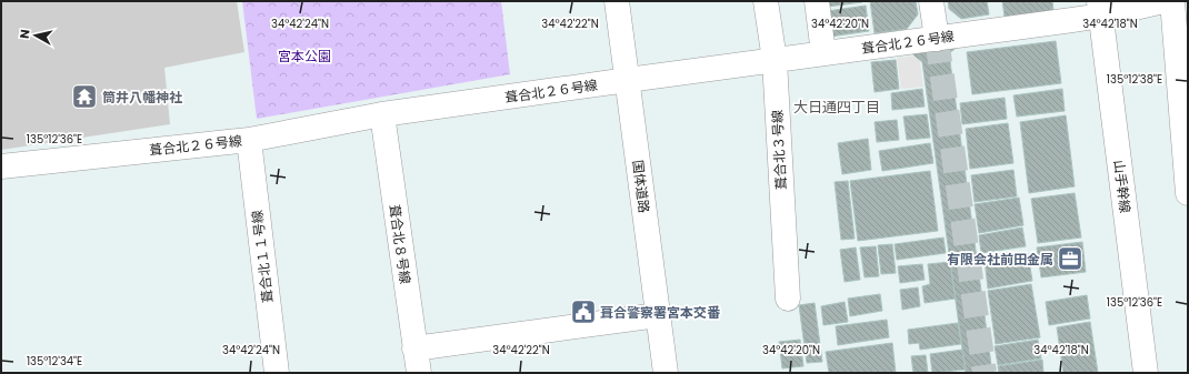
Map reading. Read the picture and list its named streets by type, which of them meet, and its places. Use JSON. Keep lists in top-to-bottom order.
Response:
{
  "streets": {
    "street": [
      "葺合北２６号線",
      "葺合北３号線",
      "国体道路",
      "山手幹線",
      "葺合北８号線",
      "葺合北１１号線"
    ]
  },
  "crossings": [
    ["葺合北２６号線", "葺合北３号線"],
    ["葺合北２６号線", "国体道路"],
    ["葺合北２６号線", "山手幹線"],
    ["葺合北２６号線", "葺合北８号線"],
    ["葺合北２６号線", "葺合北１１号線"]
  ],
  "districts": ["大日通四丁目"],
  "parks": ["宮本公園"],
  "places": {
    "temple": ["筒井八幡神社"],
    "office": ["有限会社前田金属"],
    "public building": ["葺合警察署宮本交番"]
  },
  "north": "left",
  "coordinates": [
    "34°42'24\"N",
    "34°42'22\"N",
    "34°42'20\"N",
    "34°42'18\"N",
    "135°12'38\"E",
    "135°12'36\"E",
    "135°12'34\"E"
  ]
}
